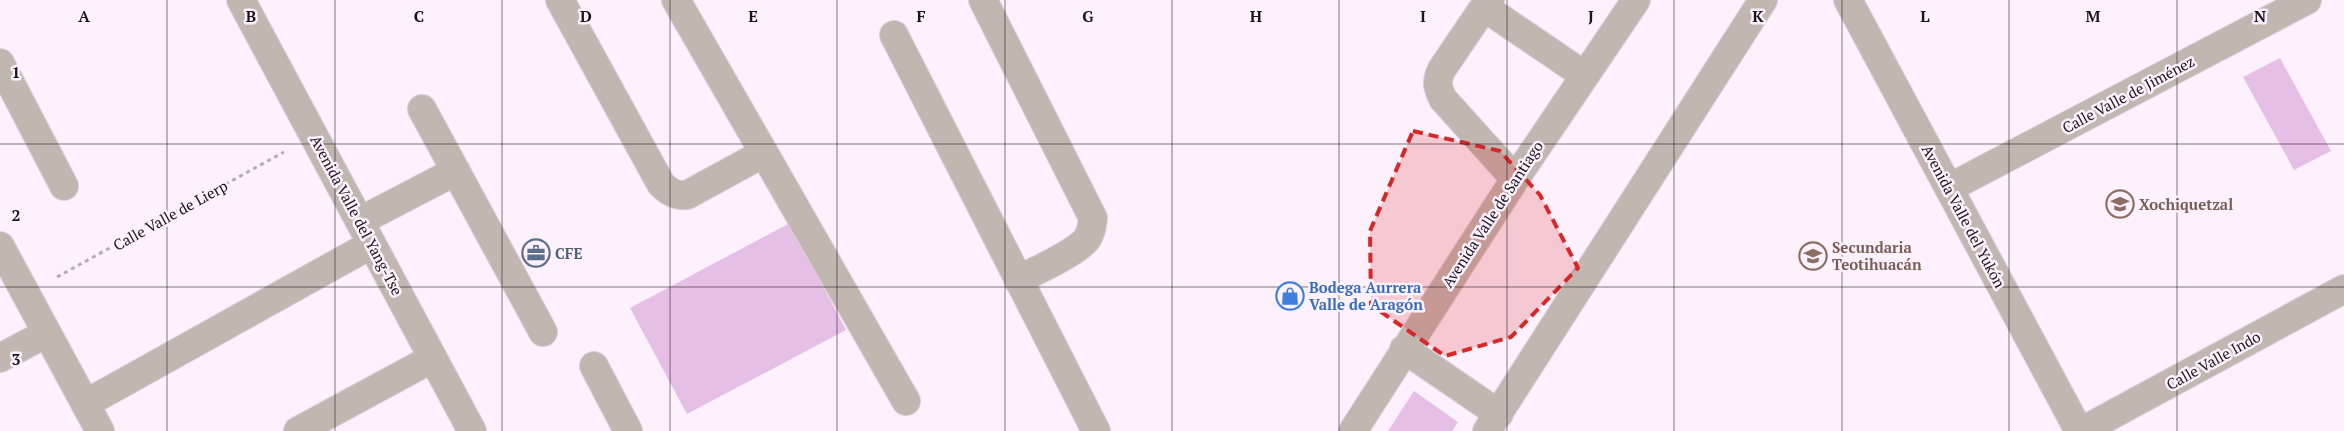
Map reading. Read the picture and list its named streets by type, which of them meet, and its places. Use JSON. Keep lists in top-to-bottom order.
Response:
{
  "streets": {
    "street": [
      "Calle Valle de Jiménez",
      "Avenida Valle de Santiago",
      "Avenida Valle del Yang-Tse",
      "Avenida Valle del Yukón",
      "Calle Valle Indo"
    ],
    "path": ["Calle Valle de Lierp"]
  },
  "crossings": [
    ["Calle Valle de Jiménez", "Avenida Valle del Yukón"],
    ["Calle Valle de Lierp", "Avenida Valle del Yang-Tse"],
    ["Avenida Valle del Yukón", "Calle Valle Indo"]
  ],
  "places": {
    "school or university": ["Xochiquetzal", "Secundaria Teotihuacán"],
    "office": ["CFE"],
    "shop": ["Bodega Aurrera Valle de Aragón"]
  },
  "grid": {
    "columns": [
      "A",
      "B",
      "C",
      "D",
      "E",
      "F",
      "G",
      "H",
      "I",
      "J",
      "K",
      "L",
      "M",
      "N"
    ],
    "rows": ["1", "2", "3"]
  }
}
